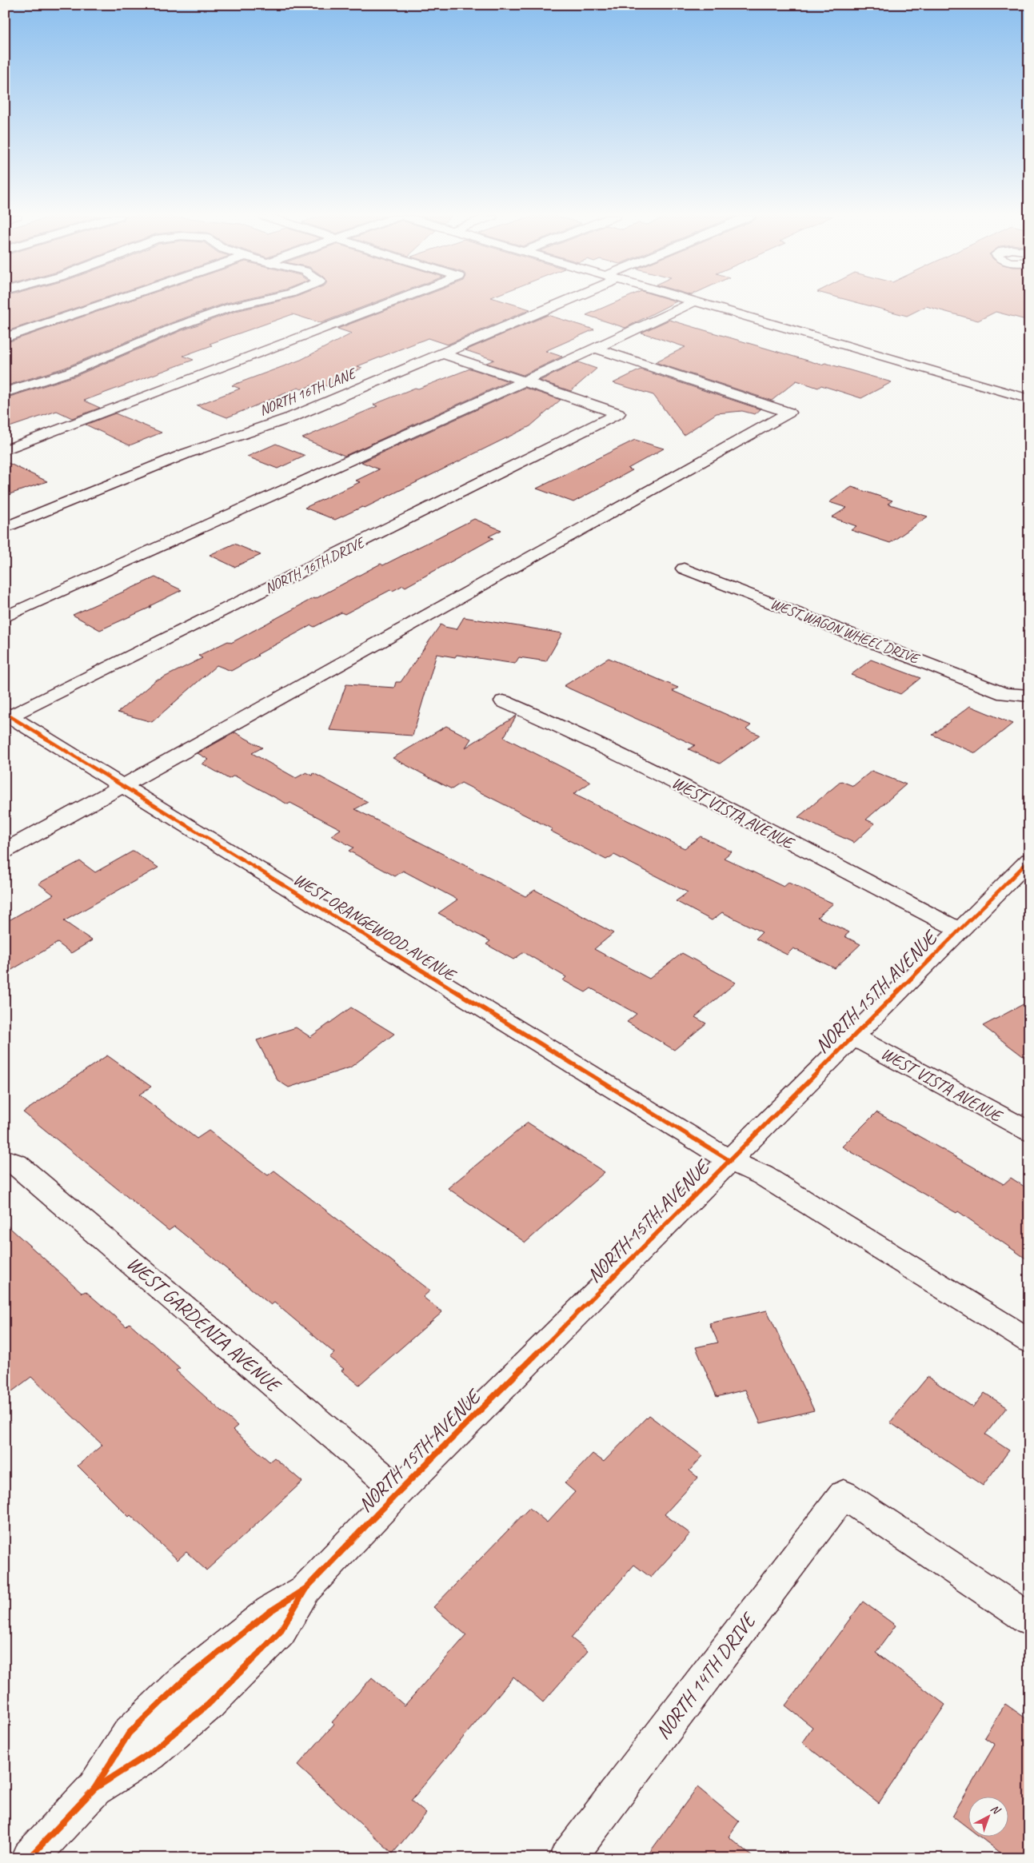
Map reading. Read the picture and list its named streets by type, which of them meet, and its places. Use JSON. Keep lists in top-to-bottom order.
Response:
{
  "streets": {
    "street": [
      "NORTH 16TH LANE",
      "NORTH 16TH DRIVE",
      "WEST WAGON WHEEL DRIVE",
      "WEST VISTA AVENUE",
      "WEST ORANGEWOOD AVENUE",
      "NORTH 15TH AVENUE",
      "WEST GARDENIA AVENUE",
      "NORTH 14TH DRIVE"
    ]
  },
  "crossings": [
    ["NORTH 16TH DRIVE", "WEST ORANGEWOOD AVENUE"],
    ["WEST VISTA AVENUE", "NORTH 15TH AVENUE"],
    ["WEST ORANGEWOOD AVENUE", "NORTH 15TH AVENUE"],
    ["NORTH 15TH AVENUE", "WEST GARDENIA AVENUE"]
  ],
  "north": "top right"
}
